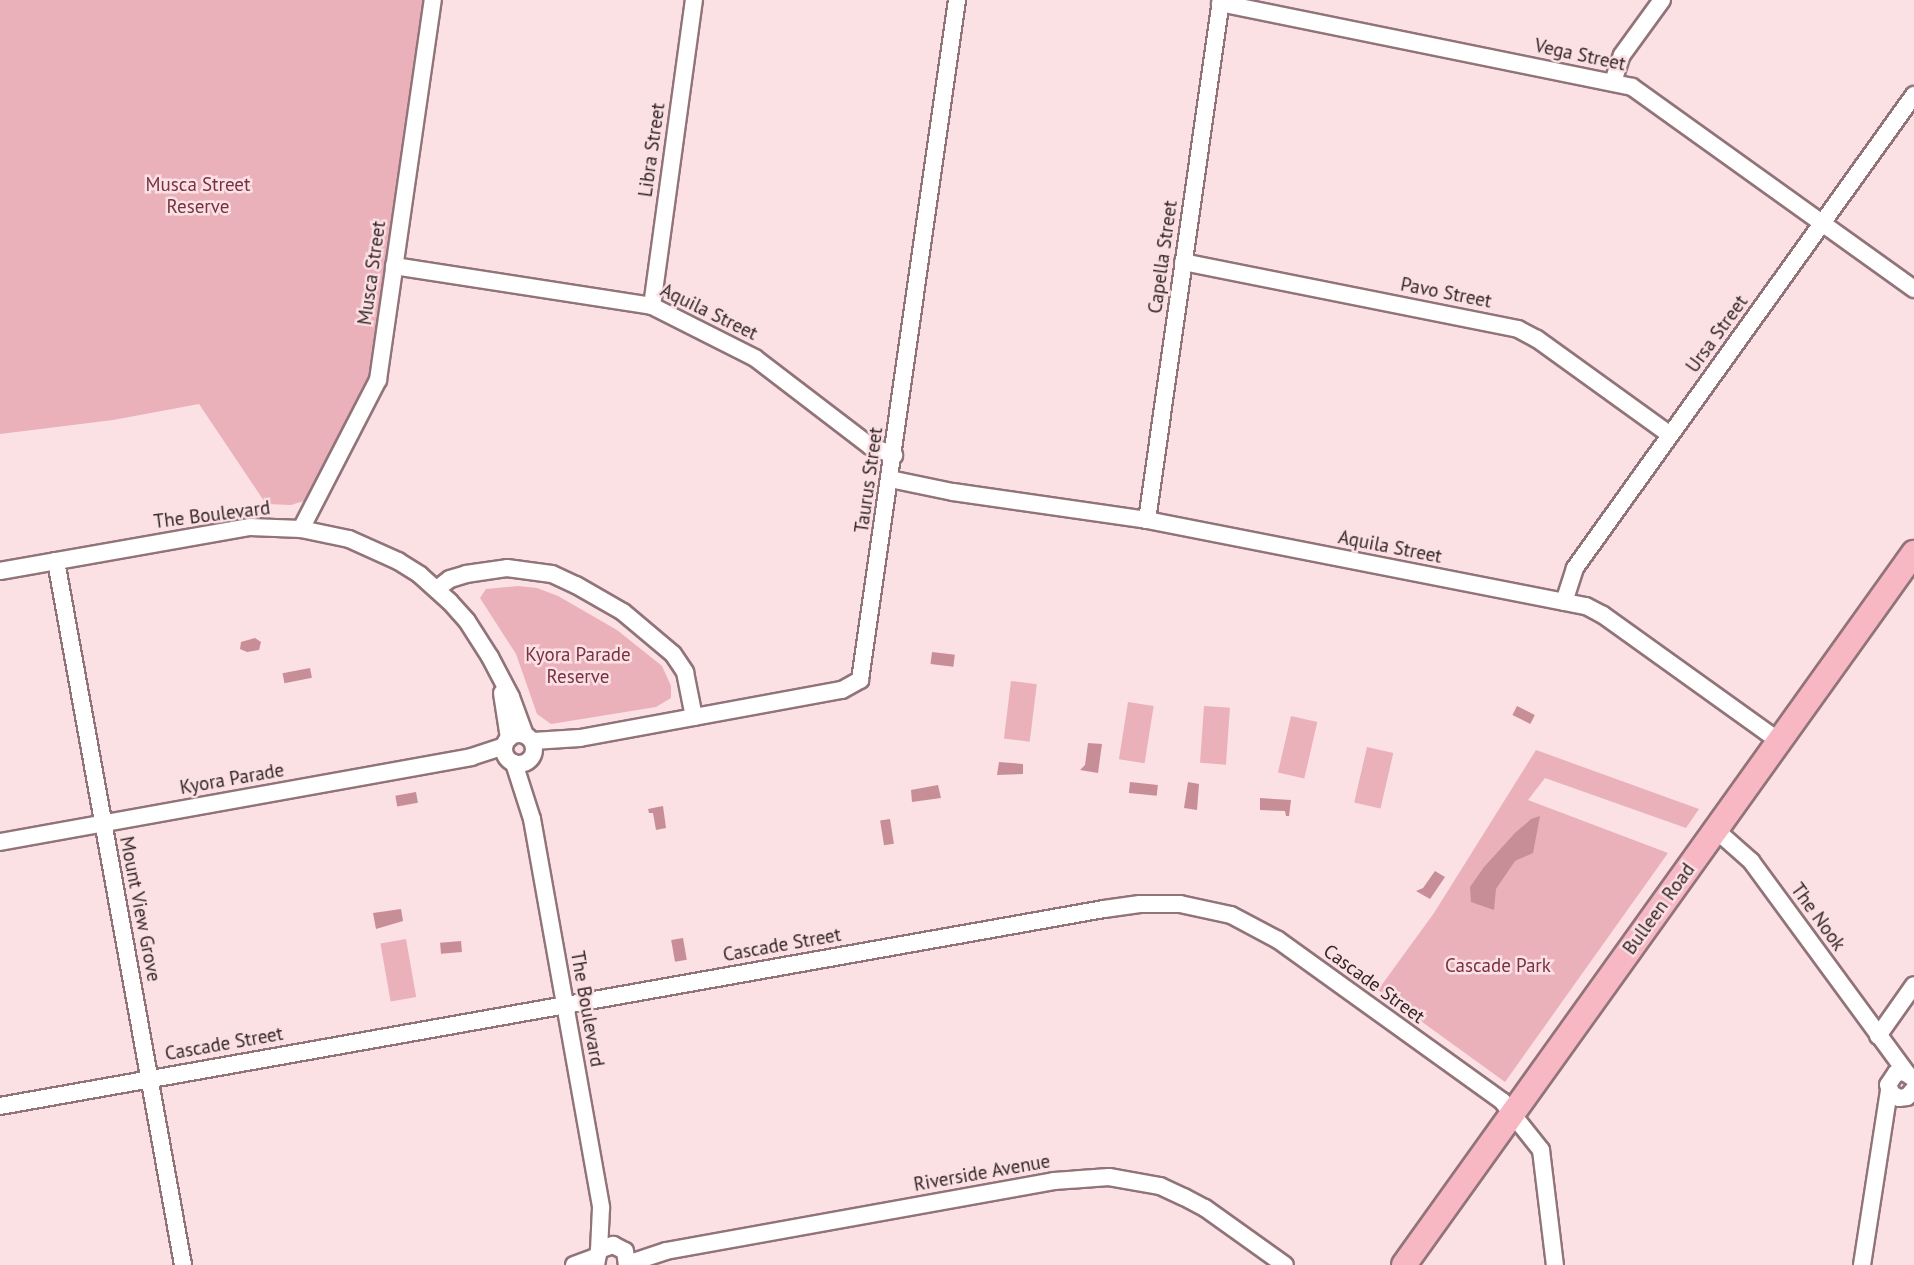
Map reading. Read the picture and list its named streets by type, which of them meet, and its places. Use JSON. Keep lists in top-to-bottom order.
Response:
{
  "streets": {
    "main road": ["Bulleen Road"],
    "street": [
      "Vega Street",
      "Libra Street",
      "Capella Street",
      "Musca Street",
      "Pavo Street",
      "Aquila Street",
      "Ursa Street",
      "Taurus Street",
      "The Boulevard",
      "Kyora Parade",
      "Mount View Grove",
      "The Nook",
      "Cascade Street",
      "Riverside Avenue"
    ]
  },
  "crossings": [
    ["Vega Street", "Capella Street"],
    ["Vega Street", "Ursa Street"],
    ["Libra Street", "Aquila Street"],
    ["Capella Street", "Pavo Street"],
    ["Capella Street", "Aquila Street"],
    ["Musca Street", "Aquila Street"],
    ["Musca Street", "The Boulevard"],
    ["Pavo Street", "Ursa Street"],
    ["Aquila Street", "Ursa Street"],
    ["Aquila Street", "Taurus Street"],
    ["Aquila Street", "Bulleen Road"],
    ["Taurus Street", "The Boulevard"],
    ["Taurus Street", "Kyora Parade"],
    ["The Boulevard", "Kyora Parade"],
    ["The Boulevard", "Mount View Grove"],
    ["The Boulevard", "Cascade Street"],
    ["The Boulevard", "Riverside Avenue"],
    ["Kyora Parade", "Mount View Grove"],
    ["Mount View Grove", "Cascade Street"],
    ["Bulleen Road", "The Nook"],
    ["Bulleen Road", "Cascade Street"]
  ],
  "parks": ["Musca Street Reserve", "Kyora Parade Reserve", "Cascade Park"]
}
